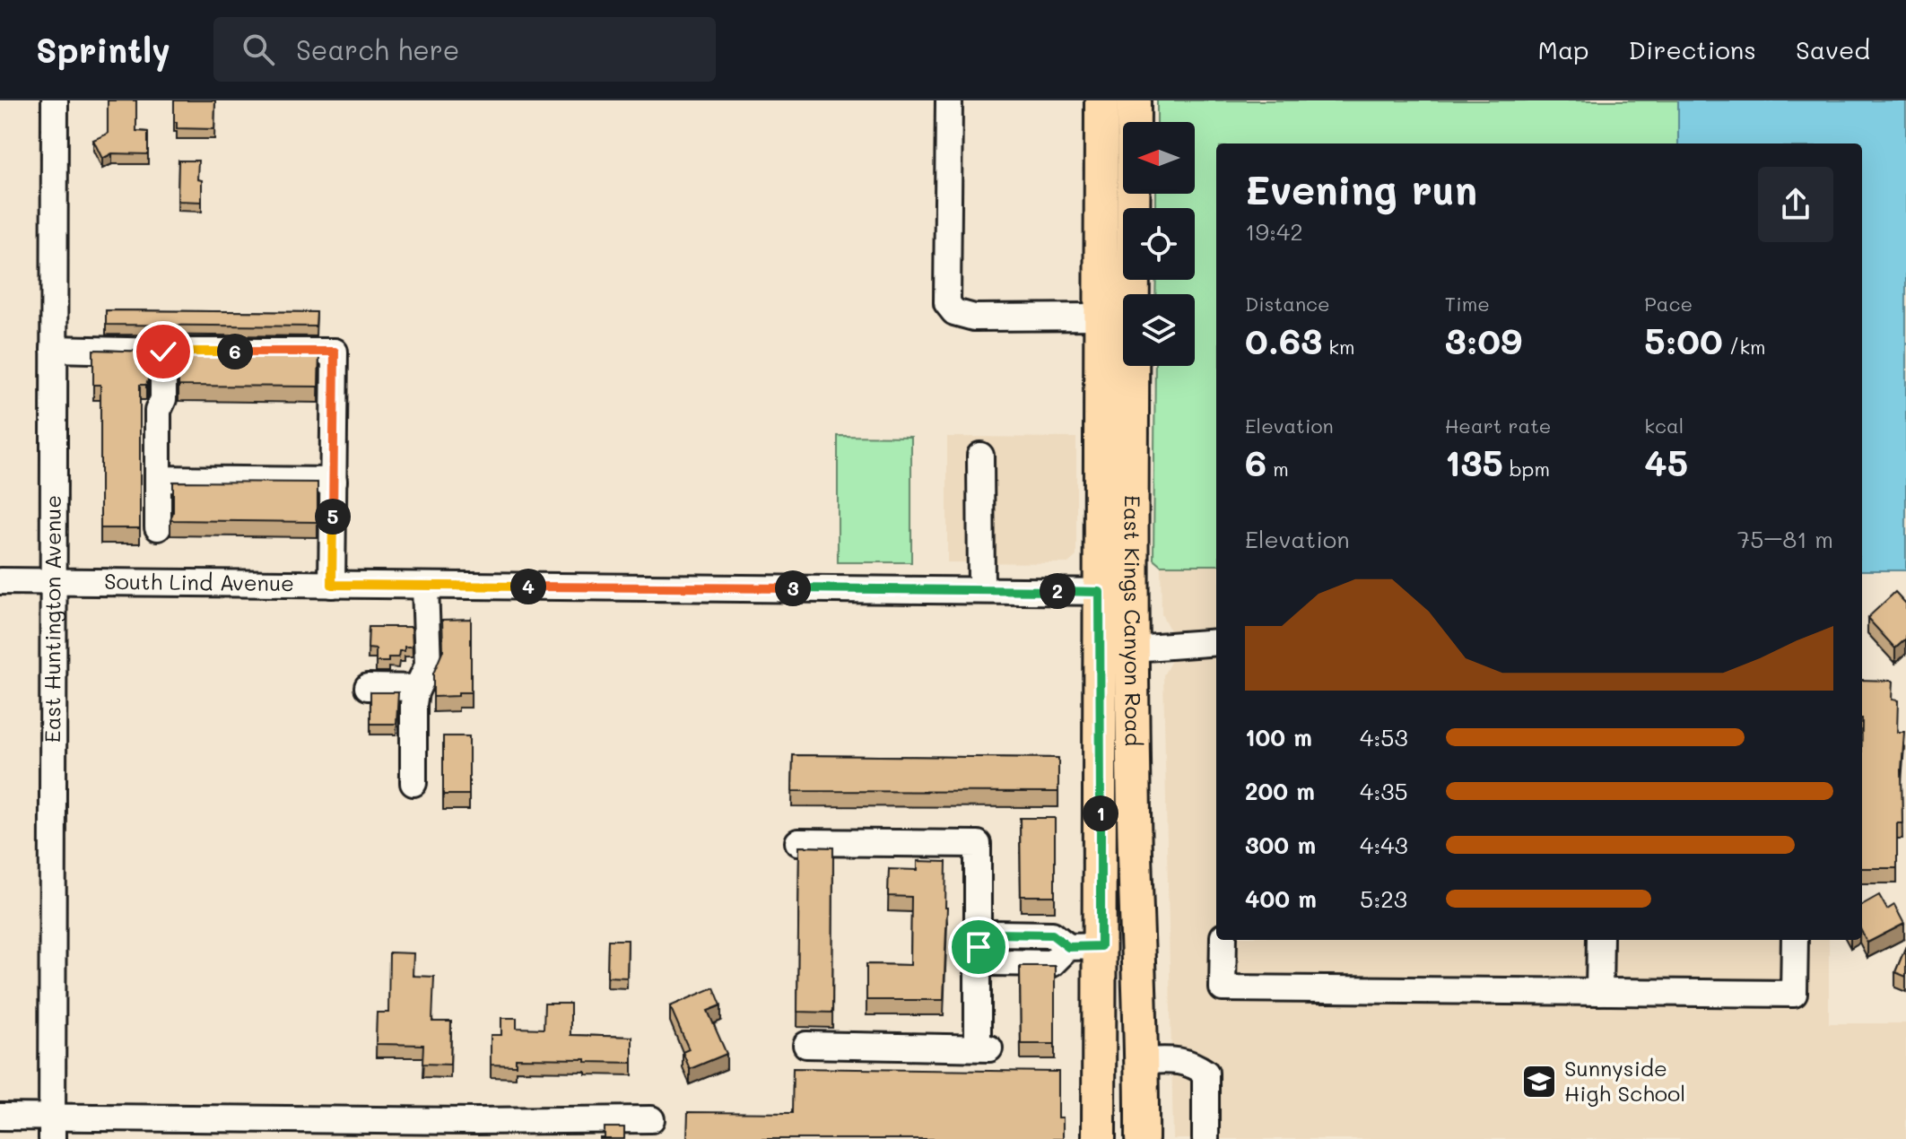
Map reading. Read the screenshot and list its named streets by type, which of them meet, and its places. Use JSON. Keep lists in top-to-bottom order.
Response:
{
  "streets": {
    "main road": ["East Kings Canyon Road"],
    "street": ["South Lind Avenue", "East Huntington Avenue"]
  },
  "crossings": [
    ["South Lind Avenue", "East Huntington Avenue"],
    ["South Lind Avenue", "East Kings Canyon Road"]
  ],
  "places": {
    "school or university": ["Sunnyside High School"]
  },
  "north": "left",
  "page": {
    "header": "Sprintly",
    "search": "Search here",
    "nav": ["Map", "Directions", "Saved"],
    "heading": ["Evening run", "19:42"],
    "stats": [
      ["Distance", "0.63 km"],
      ["Time", "3:09"],
      ["Pace", "5:00 /km"],
      ["Elevation", "6 m"],
      ["Heart rate", "135 bpm"],
      ["kcal", "45"]
    ],
    "pins": [
      "6",
      "5",
      "4",
      "3",
      "2",
      "1"
    ],
    "chart": ["Elevation", "75–81 m"],
    "list": [
      {
        "name": "100 m",
        "note": "4:53"
      },
      {
        "name": "200 m",
        "note": "4:35"
      },
      {
        "name": "300 m",
        "note": "4:43"
      },
      {
        "name": "400 m",
        "note": "5:23"
      }
    ]
  }
}
